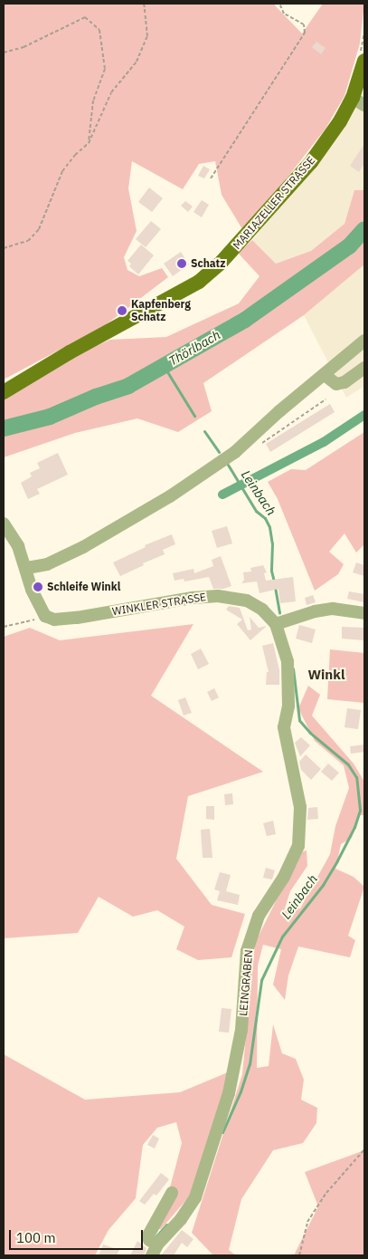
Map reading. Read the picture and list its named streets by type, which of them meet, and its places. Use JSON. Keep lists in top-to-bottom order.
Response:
{
  "streets": {
    "main road": ["MARIAZELLER STRASSE"],
    "street": ["WINKLER STRASSE", "LEINGRABEN"]
  },
  "crossings": [
    ["WINKLER STRASSE", "LEINGRABEN"]
  ],
  "districts": ["Winkl"],
  "water": ["Thörlbach", "Leinbach"],
  "places": ["Schatz", "Kapfenberg Schatz", "Schleife Winkl"],
  "scale_bar": "100 m"
}
